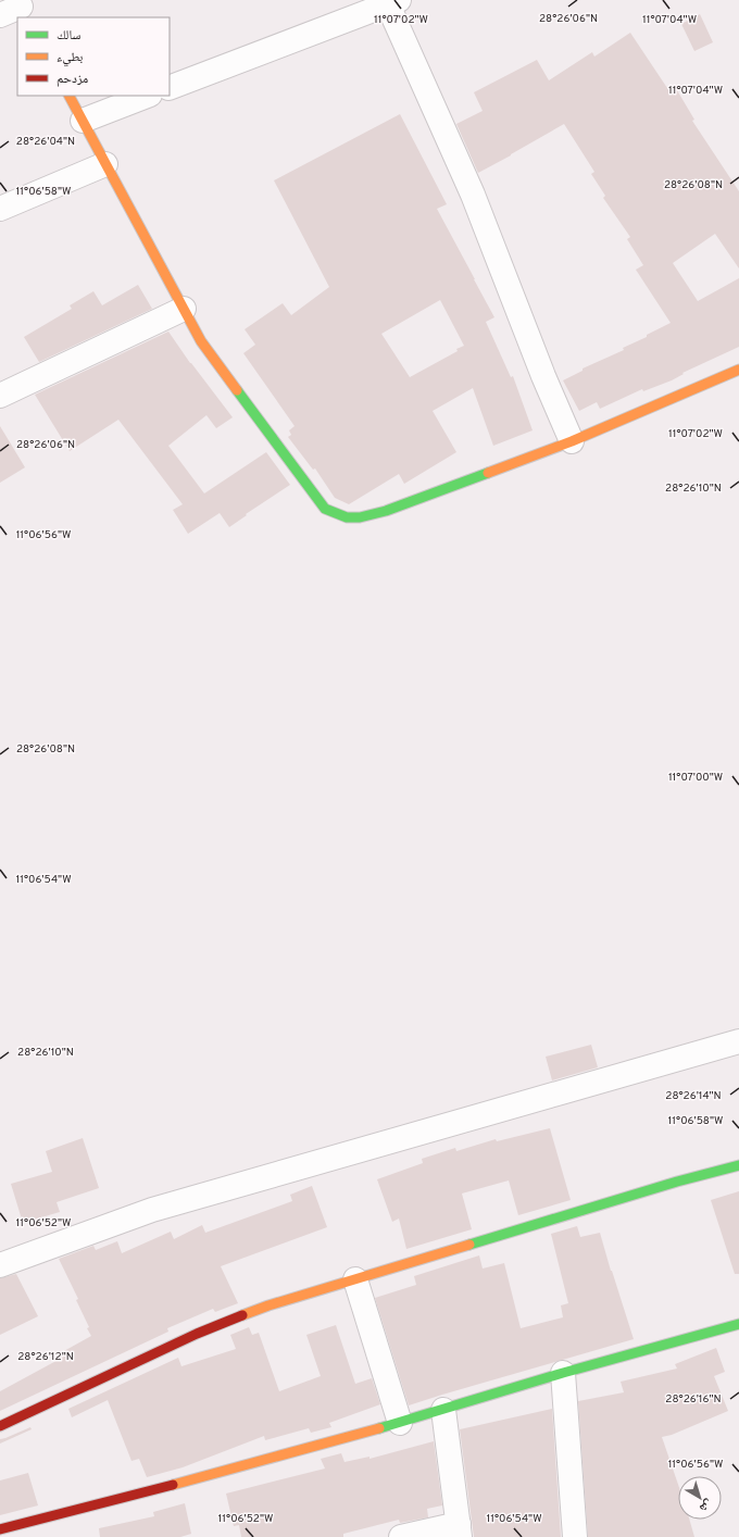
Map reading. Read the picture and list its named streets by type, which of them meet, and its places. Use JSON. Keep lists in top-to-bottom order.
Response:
{
  "legend": ["سالك", "بطيء", "مزدحم"],
  "north": "bottom right",
  "coordinates": [
    "28°26'06\"N",
    "11°07'02\"W",
    "11°07'04\"W",
    "28°26'04\"N",
    "28°26'08\"N",
    "11°06'58\"W",
    "28°26'10\"N",
    "11°06'56\"W",
    "11°07'00\"W",
    "11°06'54\"W",
    "28°26'14\"N",
    "11°06'52\"W",
    "28°26'12\"N",
    "28°26'16\"N"
  ]
}
